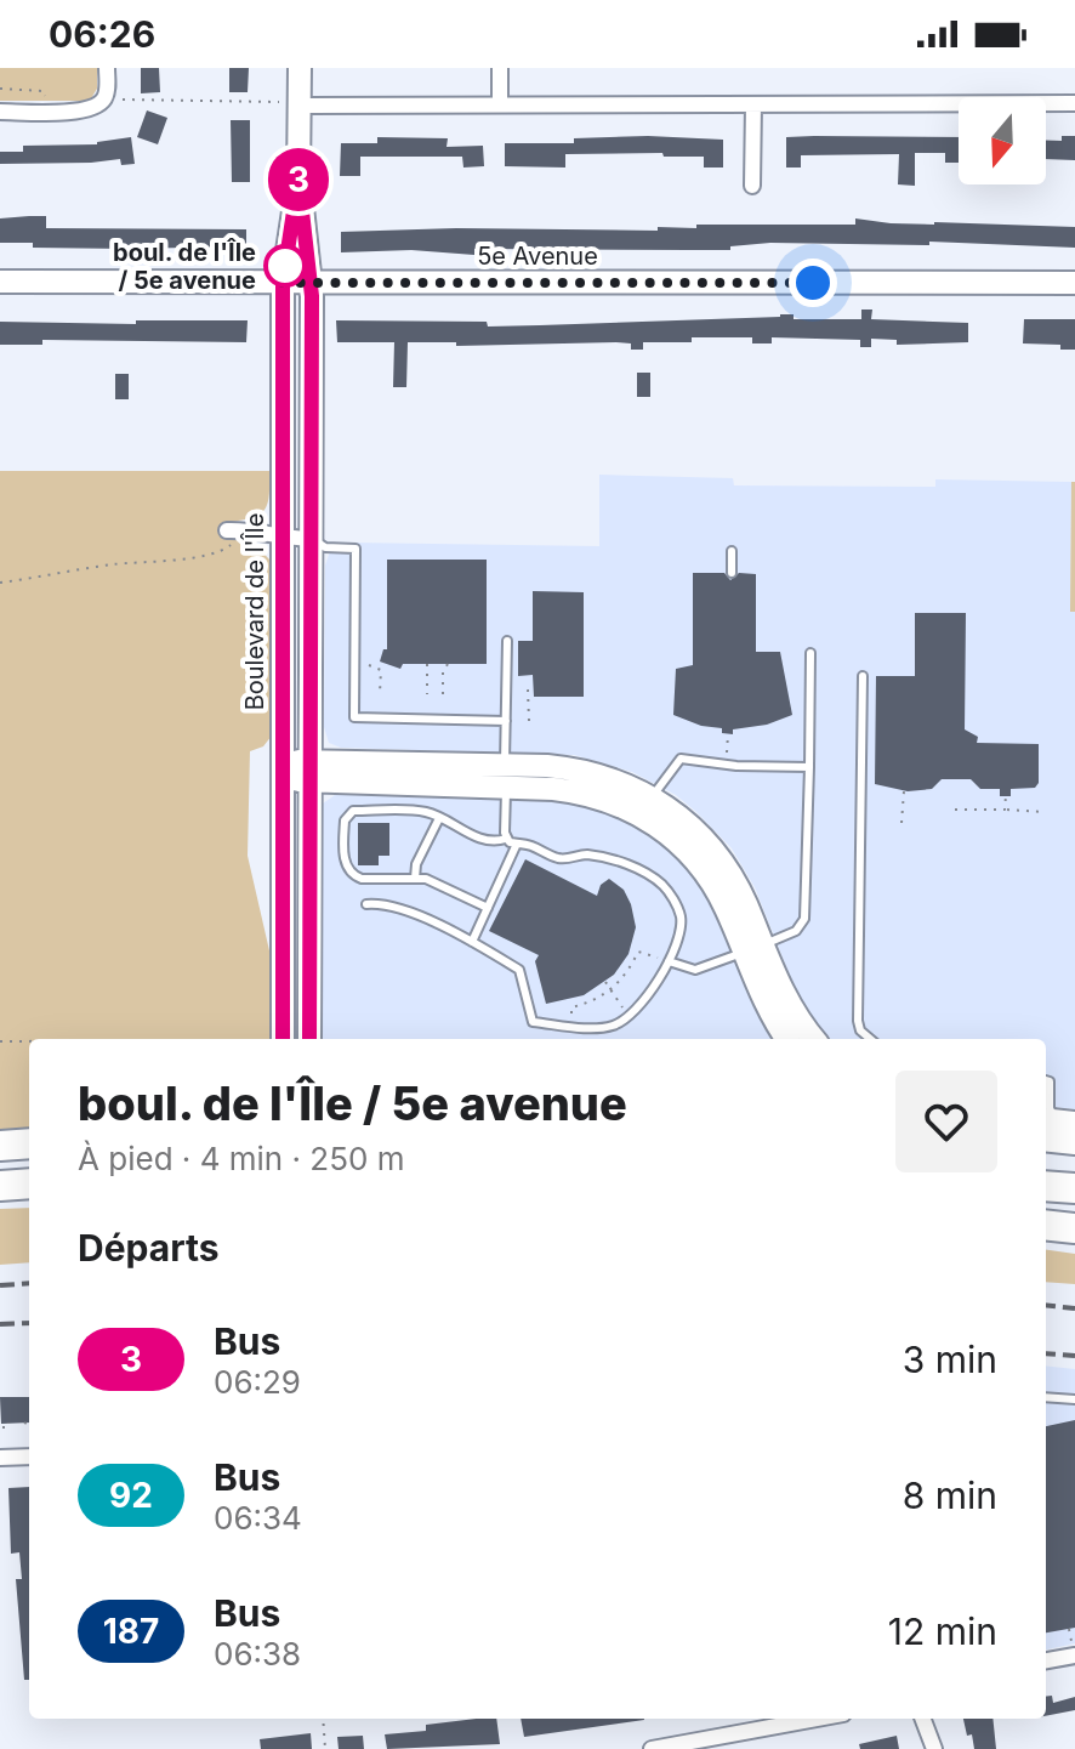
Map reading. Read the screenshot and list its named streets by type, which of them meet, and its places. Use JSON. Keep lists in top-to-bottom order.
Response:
{
  "streets": {
    "street": ["5e Avenue", "Boulevard de l'Île"]
  },
  "crossings": [
    ["5e Avenue", "Boulevard de l'Île"]
  ],
  "places": ["boul. de l'Île / 5e avenue"],
  "lines": ["bus line 3"],
  "north": "bottom",
  "page": {
    "status": "06:26",
    "on_map": "3",
    "heading": [
      ["boul. de l'Île / 5e avenue", "À pied · 4 min · 250 m"],
      "Départs"
    ],
    "list": [
      {
        "mark": "3",
        "name": "Bus",
        "note": "06:29",
        "value": "3 min"
      },
      {
        "mark": "92",
        "name": "Bus",
        "note": "06:34",
        "value": "8 min"
      },
      {
        "mark": "187",
        "name": "Bus",
        "note": "06:38",
        "value": "12 min"
      }
    ]
  }
}
